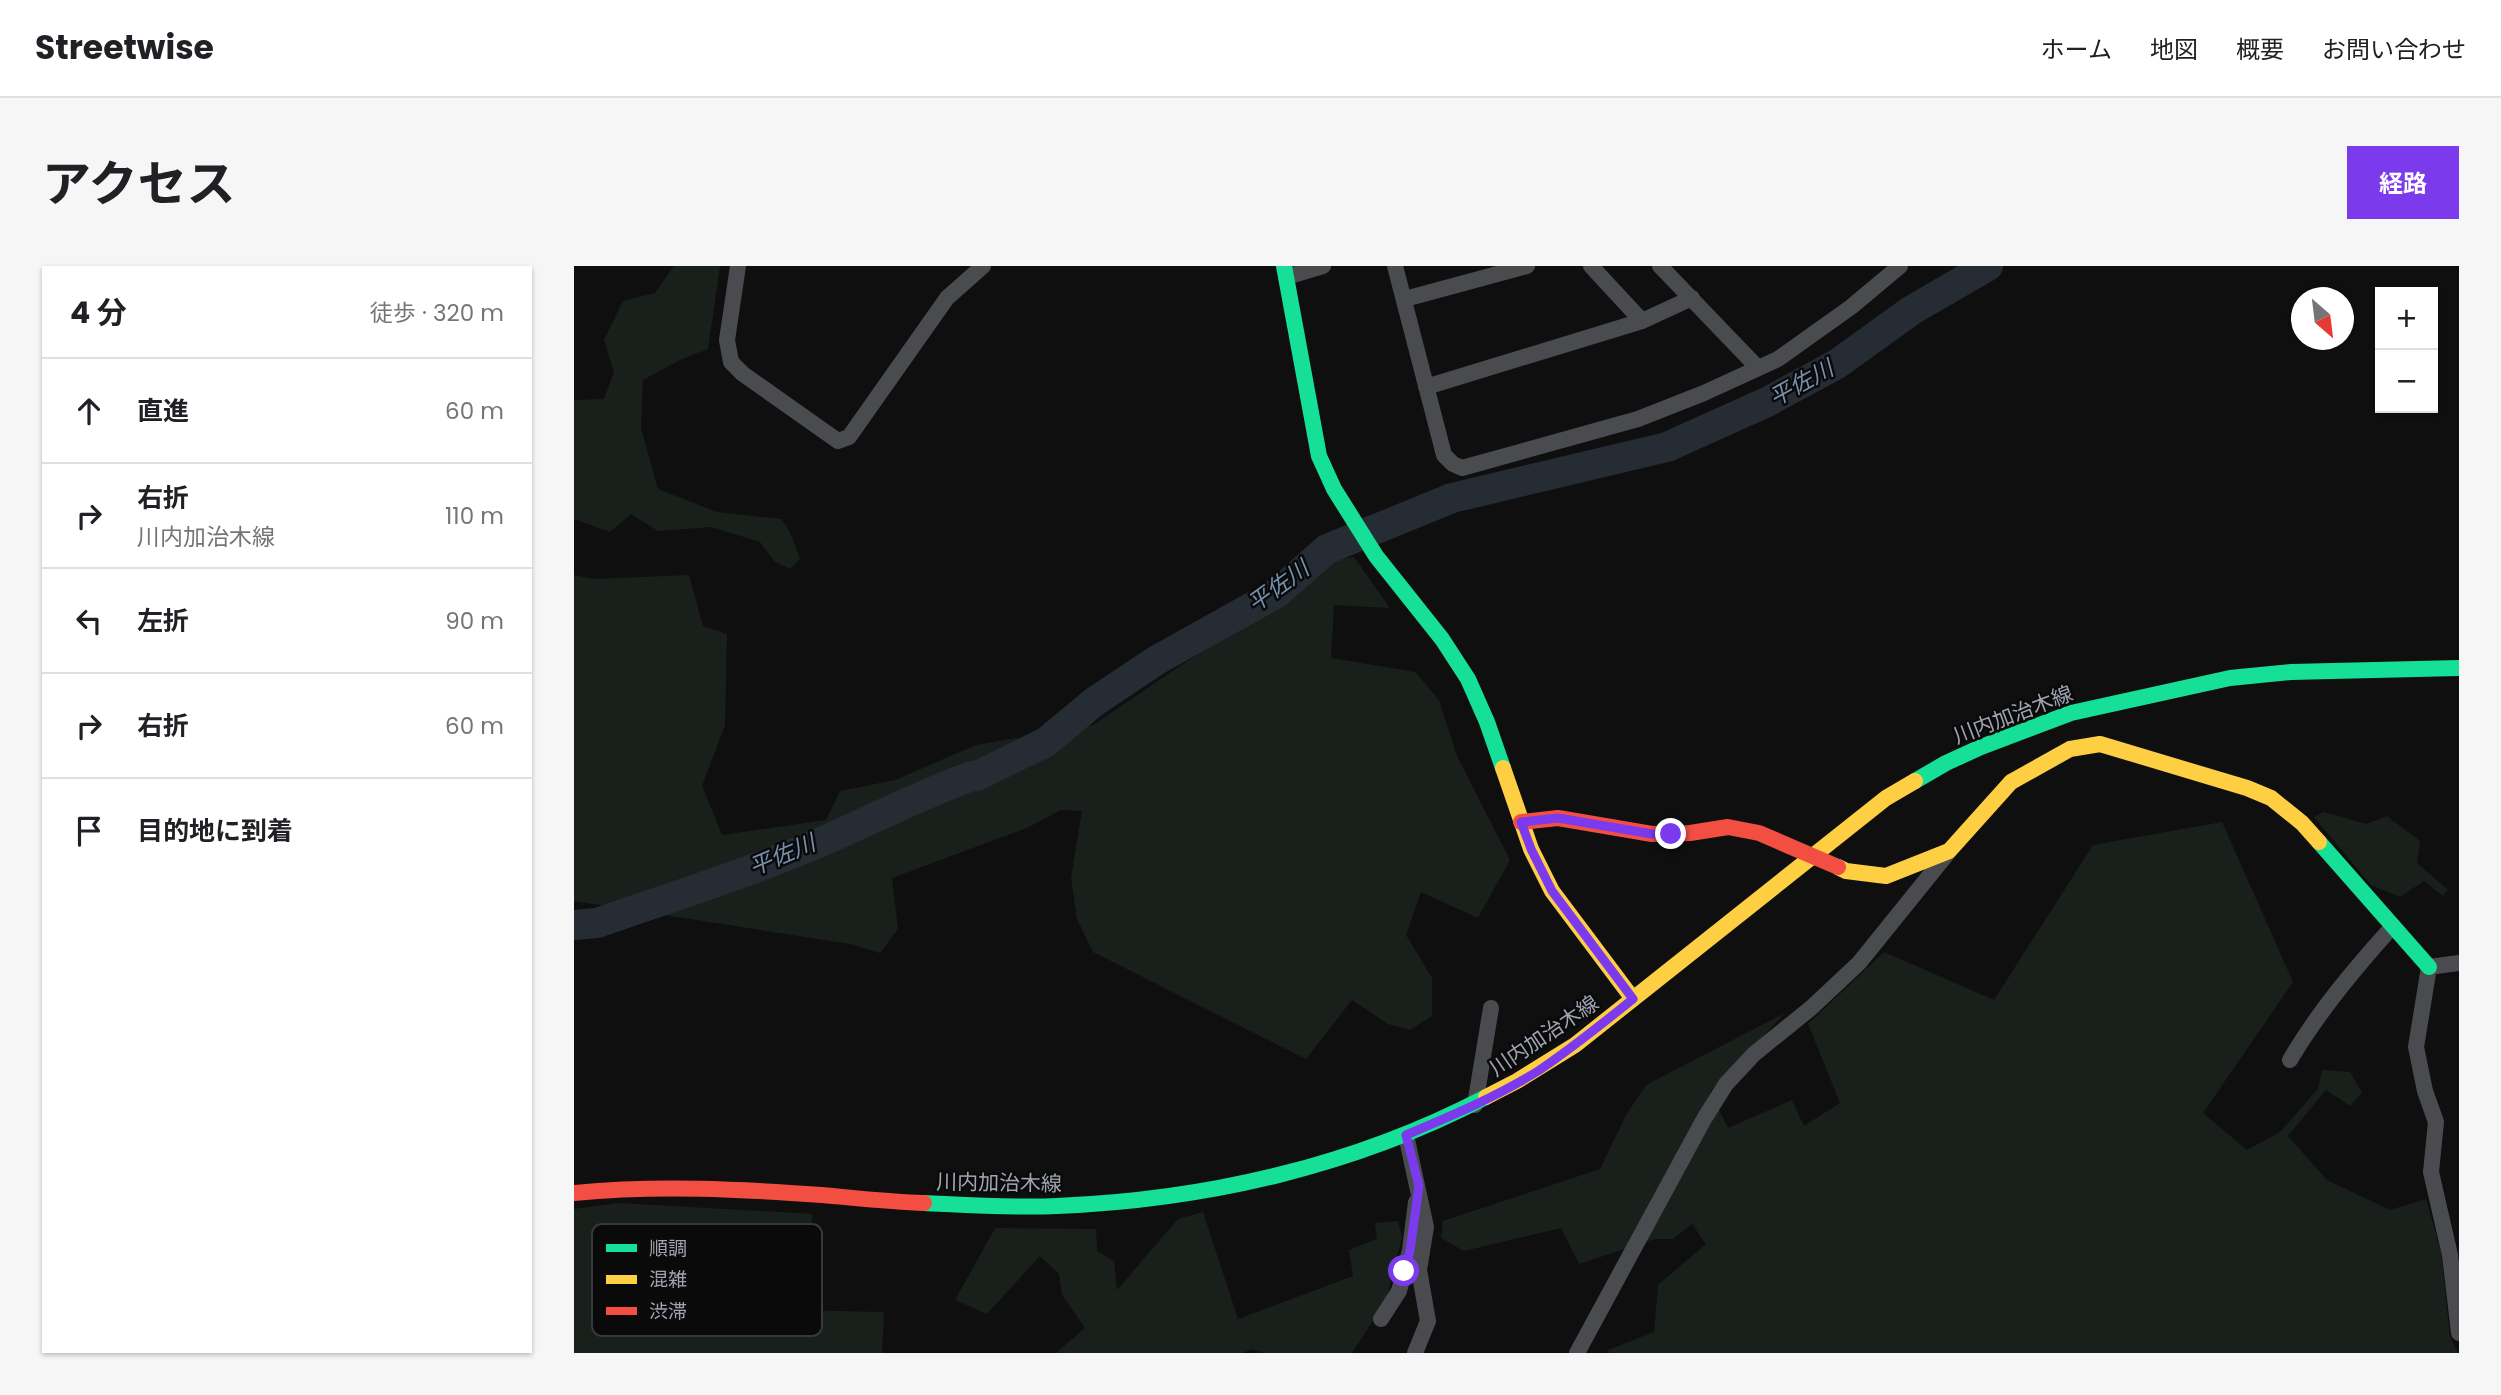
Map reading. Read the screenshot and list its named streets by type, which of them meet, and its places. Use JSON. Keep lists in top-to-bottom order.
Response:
{
  "streets": {
    "main road": ["川内加治木線"]
  },
  "water": ["平佐川"],
  "legend": ["順調", "混雑", "渋滞"],
  "north": "bottom right",
  "page": {
    "header": "Streetwise",
    "nav": [
      "ホーム",
      "地図",
      "概要",
      "お問い合わせ"
    ],
    "title": "アクセス",
    "buttons": "経路",
    "heading": ["4 分", "徒歩 · 320 m"],
    "map_buttons": ["+", "−"],
    "list": [
      ["直進", "60 m"],
      ["右折", "川内加治木線", "110 m"],
      ["左折", "90 m"],
      ["右折", "60 m"],
      "目的地に到着"
    ]
  }
}
